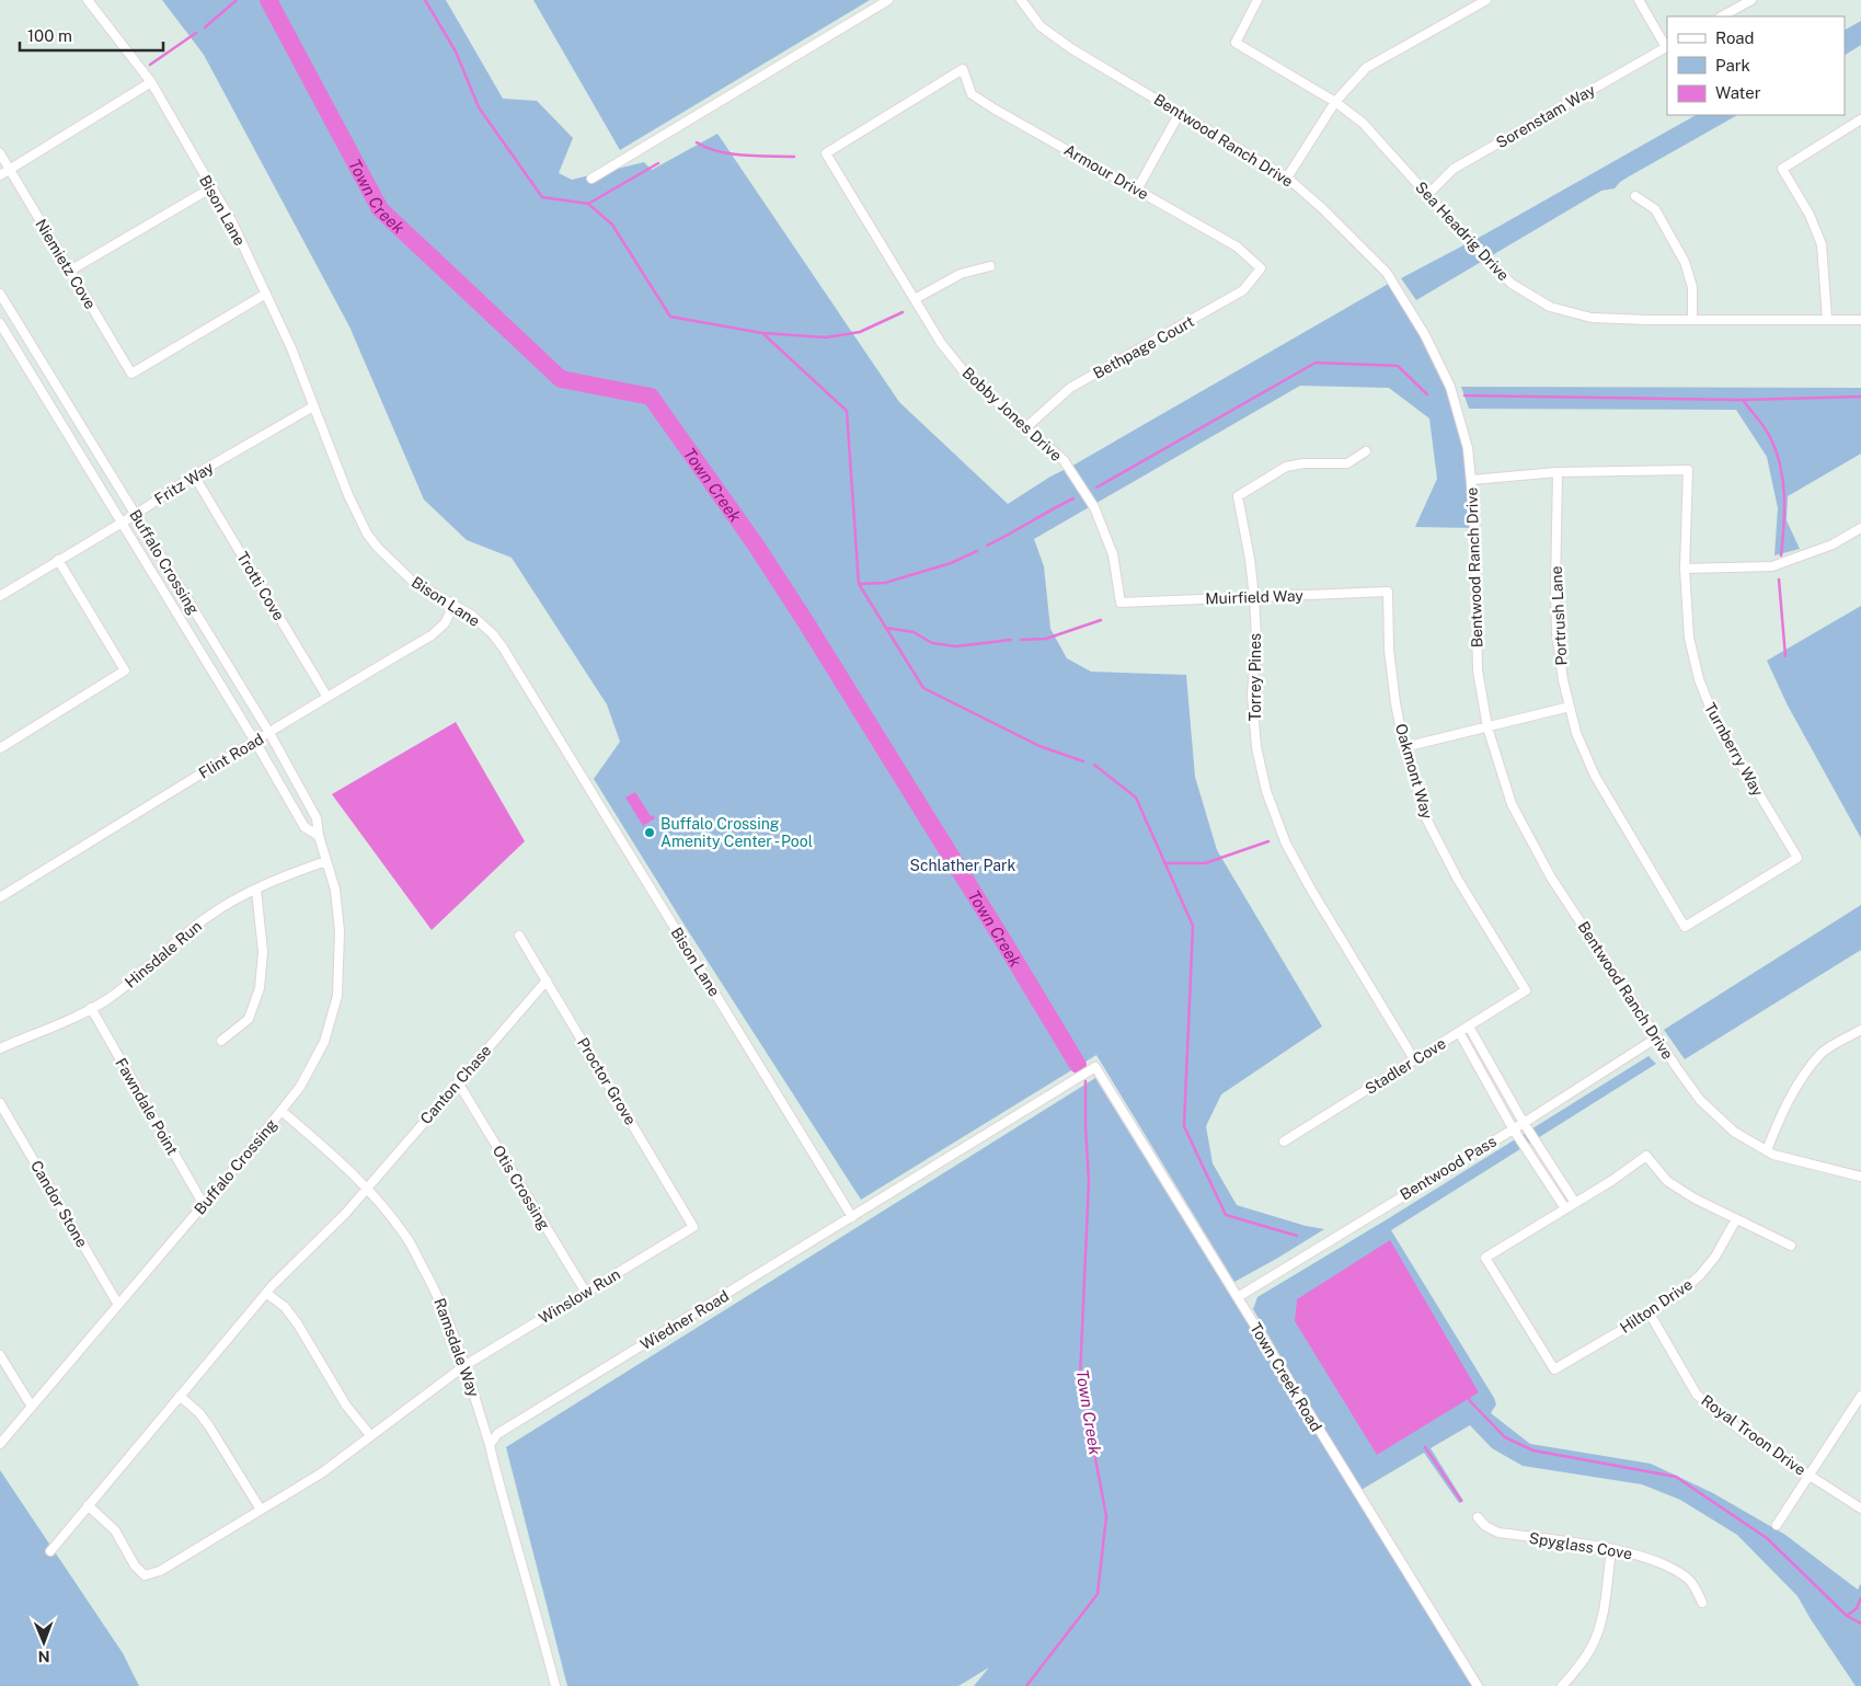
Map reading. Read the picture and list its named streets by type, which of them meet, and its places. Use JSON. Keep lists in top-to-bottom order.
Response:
{
  "streets": {
    "street": [
      "Sorenstam Way",
      "Bentwood Ranch Drive",
      "Armour Drive",
      "Bison Lane",
      "Sea Headrig Drive",
      "Niemietz Cove",
      "Bethpage Court",
      "Bobby Jones Drive",
      "Fritz Way",
      "Buffalo Crossing",
      "Trotti Cove",
      "Muirfield Way",
      "Portrush Lane",
      "Torrey Pines",
      "Turnberry Way",
      "Flint Road",
      "Oakmont Way",
      "Hinsdale Run",
      "Stadler Cove",
      "Proctor Grove",
      "Canton Chase",
      "Fawndale Point",
      "Bentwood Pass",
      "Otis Crossing",
      "Candor Stone",
      "Winslow Run",
      "Hilton Drive",
      "Wiedner Road",
      "Ramsdale Way",
      "Town Creek Road",
      "Royal Troon Drive",
      "Spyglass Cove"
    ]
  },
  "crossings": [
    ["Sorenstam Way", "Sea Headrig Drive"],
    ["Bentwood Ranch Drive", "Bentwood Pass"],
    ["Armour Drive", "Bethpage Court"],
    ["Armour Drive", "Bobby Jones Drive"],
    ["Bison Lane", "Niemietz Cove"],
    ["Bison Lane", "Fritz Way"],
    ["Bison Lane", "Flint Road"],
    ["Bison Lane", "Wiedner Road"],
    ["Bethpage Court", "Bobby Jones Drive"],
    ["Bobby Jones Drive", "Muirfield Way"],
    ["Fritz Way", "Buffalo Crossing"],
    ["Fritz Way", "Trotti Cove"],
    ["Buffalo Crossing", "Flint Road"],
    ["Buffalo Crossing", "Hinsdale Run"],
    ["Buffalo Crossing", "Fawndale Point"],
    ["Buffalo Crossing", "Candor Stone"],
    ["Buffalo Crossing", "Ramsdale Way"],
    ["Trotti Cove", "Flint Road"],
    ["Muirfield Way", "Torrey Pines"],
    ["Muirfield Way", "Oakmont Way"],
    ["Portrush Lane", "Turnberry Way"],
    ["Torrey Pines", "Stadler Cove"],
    ["Oakmont Way", "Stadler Cove"],
    ["Hinsdale Run", "Fawndale Point"],
    ["Proctor Grove", "Canton Chase"],
    ["Proctor Grove", "Winslow Run"],
    ["Canton Chase", "Otis Crossing"],
    ["Canton Chase", "Winslow Run"],
    ["Canton Chase", "Ramsdale Way"],
    ["Bentwood Pass", "Town Creek Road"],
    ["Otis Crossing", "Winslow Run"],
    ["Winslow Run", "Ramsdale Way"],
    ["Hilton Drive", "Royal Troon Drive"],
    ["Wiedner Road", "Ramsdale Way"],
    ["Wiedner Road", "Town Creek Road"]
  ],
  "water": ["Town Creek"],
  "parks": ["Schlather Park"],
  "places": ["Buffalo Crossing Amenity Center - Pool"],
  "legend": ["Road", "Park", "Water"],
  "scale_bar": "100 m",
  "north": "bottom"
}
